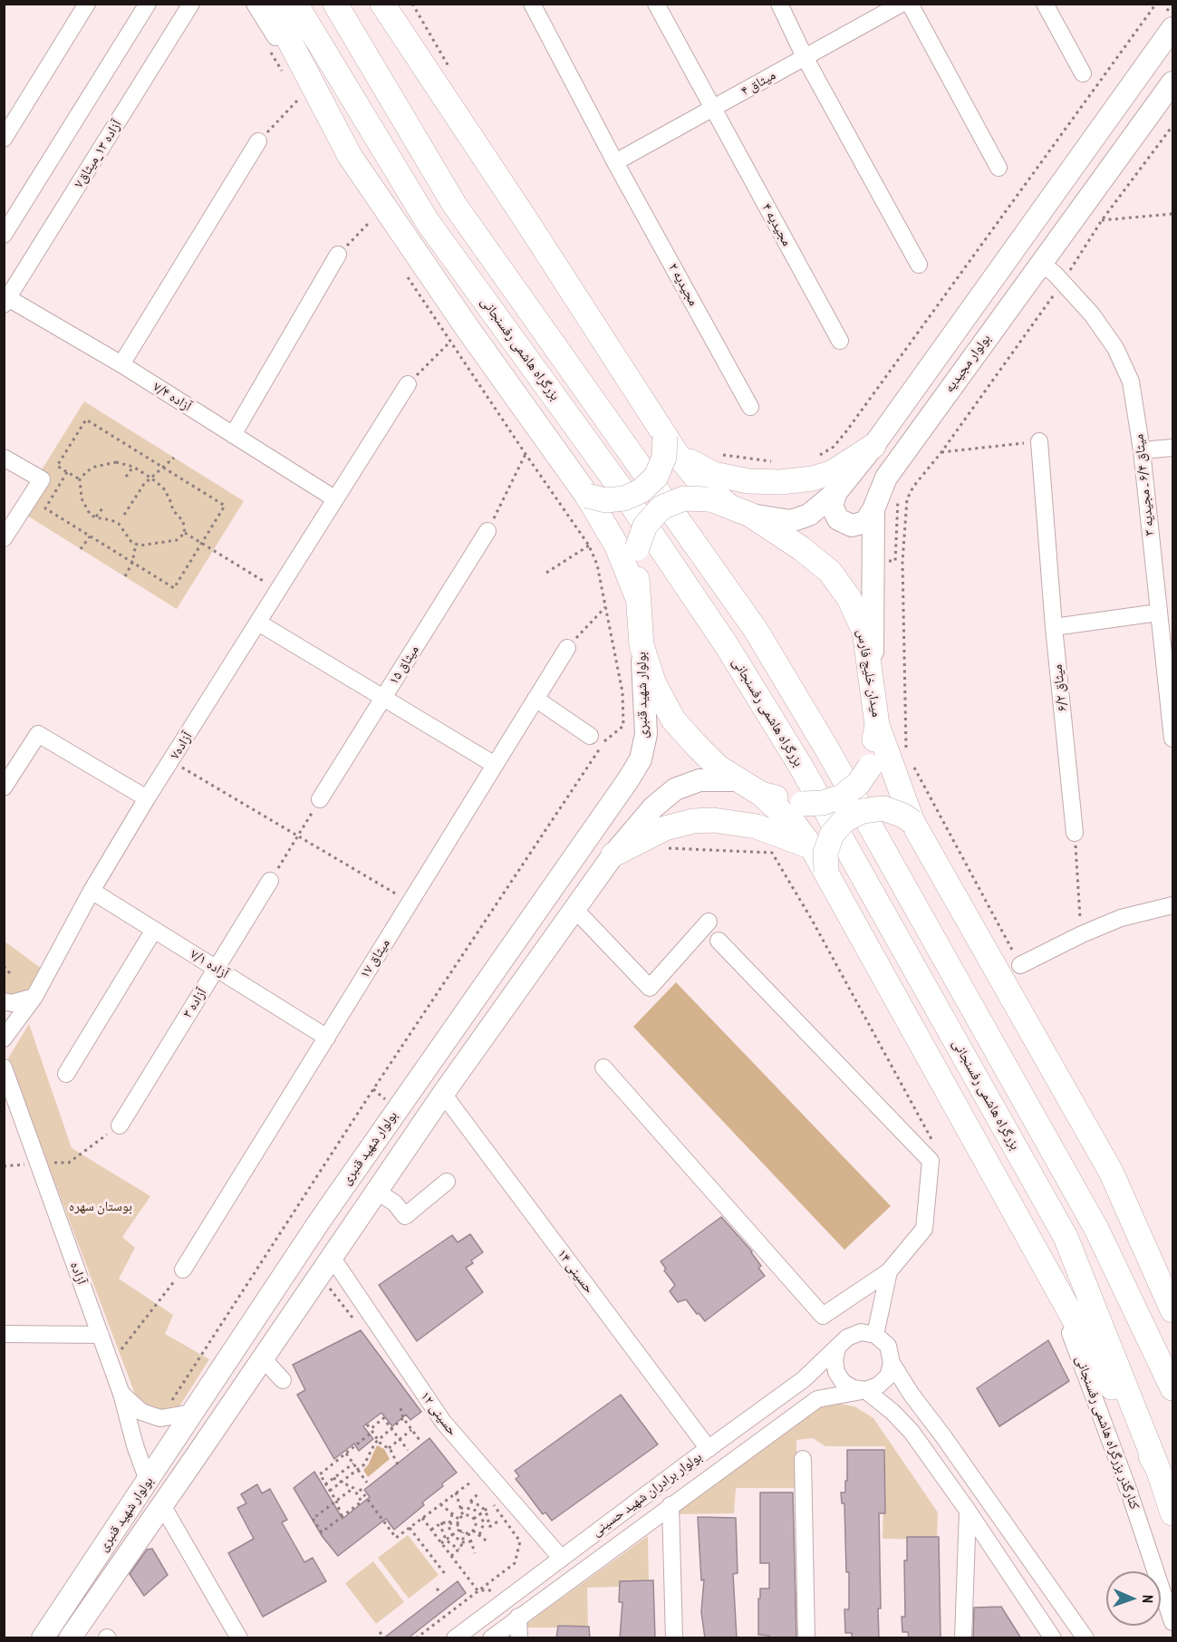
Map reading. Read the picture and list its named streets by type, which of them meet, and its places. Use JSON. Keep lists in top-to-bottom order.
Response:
{
  "streets": {
    "highway": ["بزرگراه هاشمی رفسنجانی", "میدان خلیج فارس"],
    "main road": ["بولوار مجیدیه", "بولوار شهید قنبری"],
    "street": [
      "میثاق ۴",
      "آزاده ۱۳_میثاق۷",
      "مجیدیه ۴",
      "مجیدیه ۲",
      "آزاده ۷/۴",
      "میثاق ۶/۴ ـ مجیدیه ۳",
      "میثاق ۱۵",
      "میثاق ۶/۲",
      "آزاده۷",
      "میثاق ۱۷",
      "آزاده ۷/۱",
      "آزاده ۳",
      "حسینی ۱۴",
      "آزاده",
      "حسینی ۱۲",
      "کنارگذر بزرگراه هاشمی رفسنجانی",
      "بولوار برادران شهید حسینی"
    ]
  },
  "crossings": [
    ["میثاق ۴", "مجیدیه ۴"],
    ["میثاق ۴", "مجیدیه ۲"],
    ["آزاده ۱۳_میثاق۷", "آزاده ۷/۴"],
    ["بزرگراه هاشمی رفسنجانی", "میدان خلیج فارس"],
    ["بزرگراه هاشمی رفسنجانی", "کنارگذر بزرگراه هاشمی رفسنجانی"],
    ["بولوار مجیدیه", "میثاق ۶/۴ ـ مجیدیه ۳"],
    ["بولوار مجیدیه", "میدان خلیج فارس"],
    ["آزاده ۷/۴", "آزاده۷"],
    ["میدان خلیج فارس", "بولوار شهید قنبری"],
    ["بولوار شهید قنبری", "حسینی ۱۴"],
    ["بولوار شهید قنبری", "آزاده"],
    ["بولوار شهید قنبری", "حسینی ۱۲"],
    ["آزاده۷", "آزاده ۷/۱"],
    ["میثاق ۱۷", "آزاده ۷/۱"],
    ["آزاده ۷/۱", "آزاده ۳"],
    ["حسینی ۱۴", "بولوار برادران شهید حسینی"],
    ["حسینی ۱۲", "بولوار برادران شهید حسینی"]
  ],
  "parks": ["بوستان سهره"],
  "north": "right"
}
